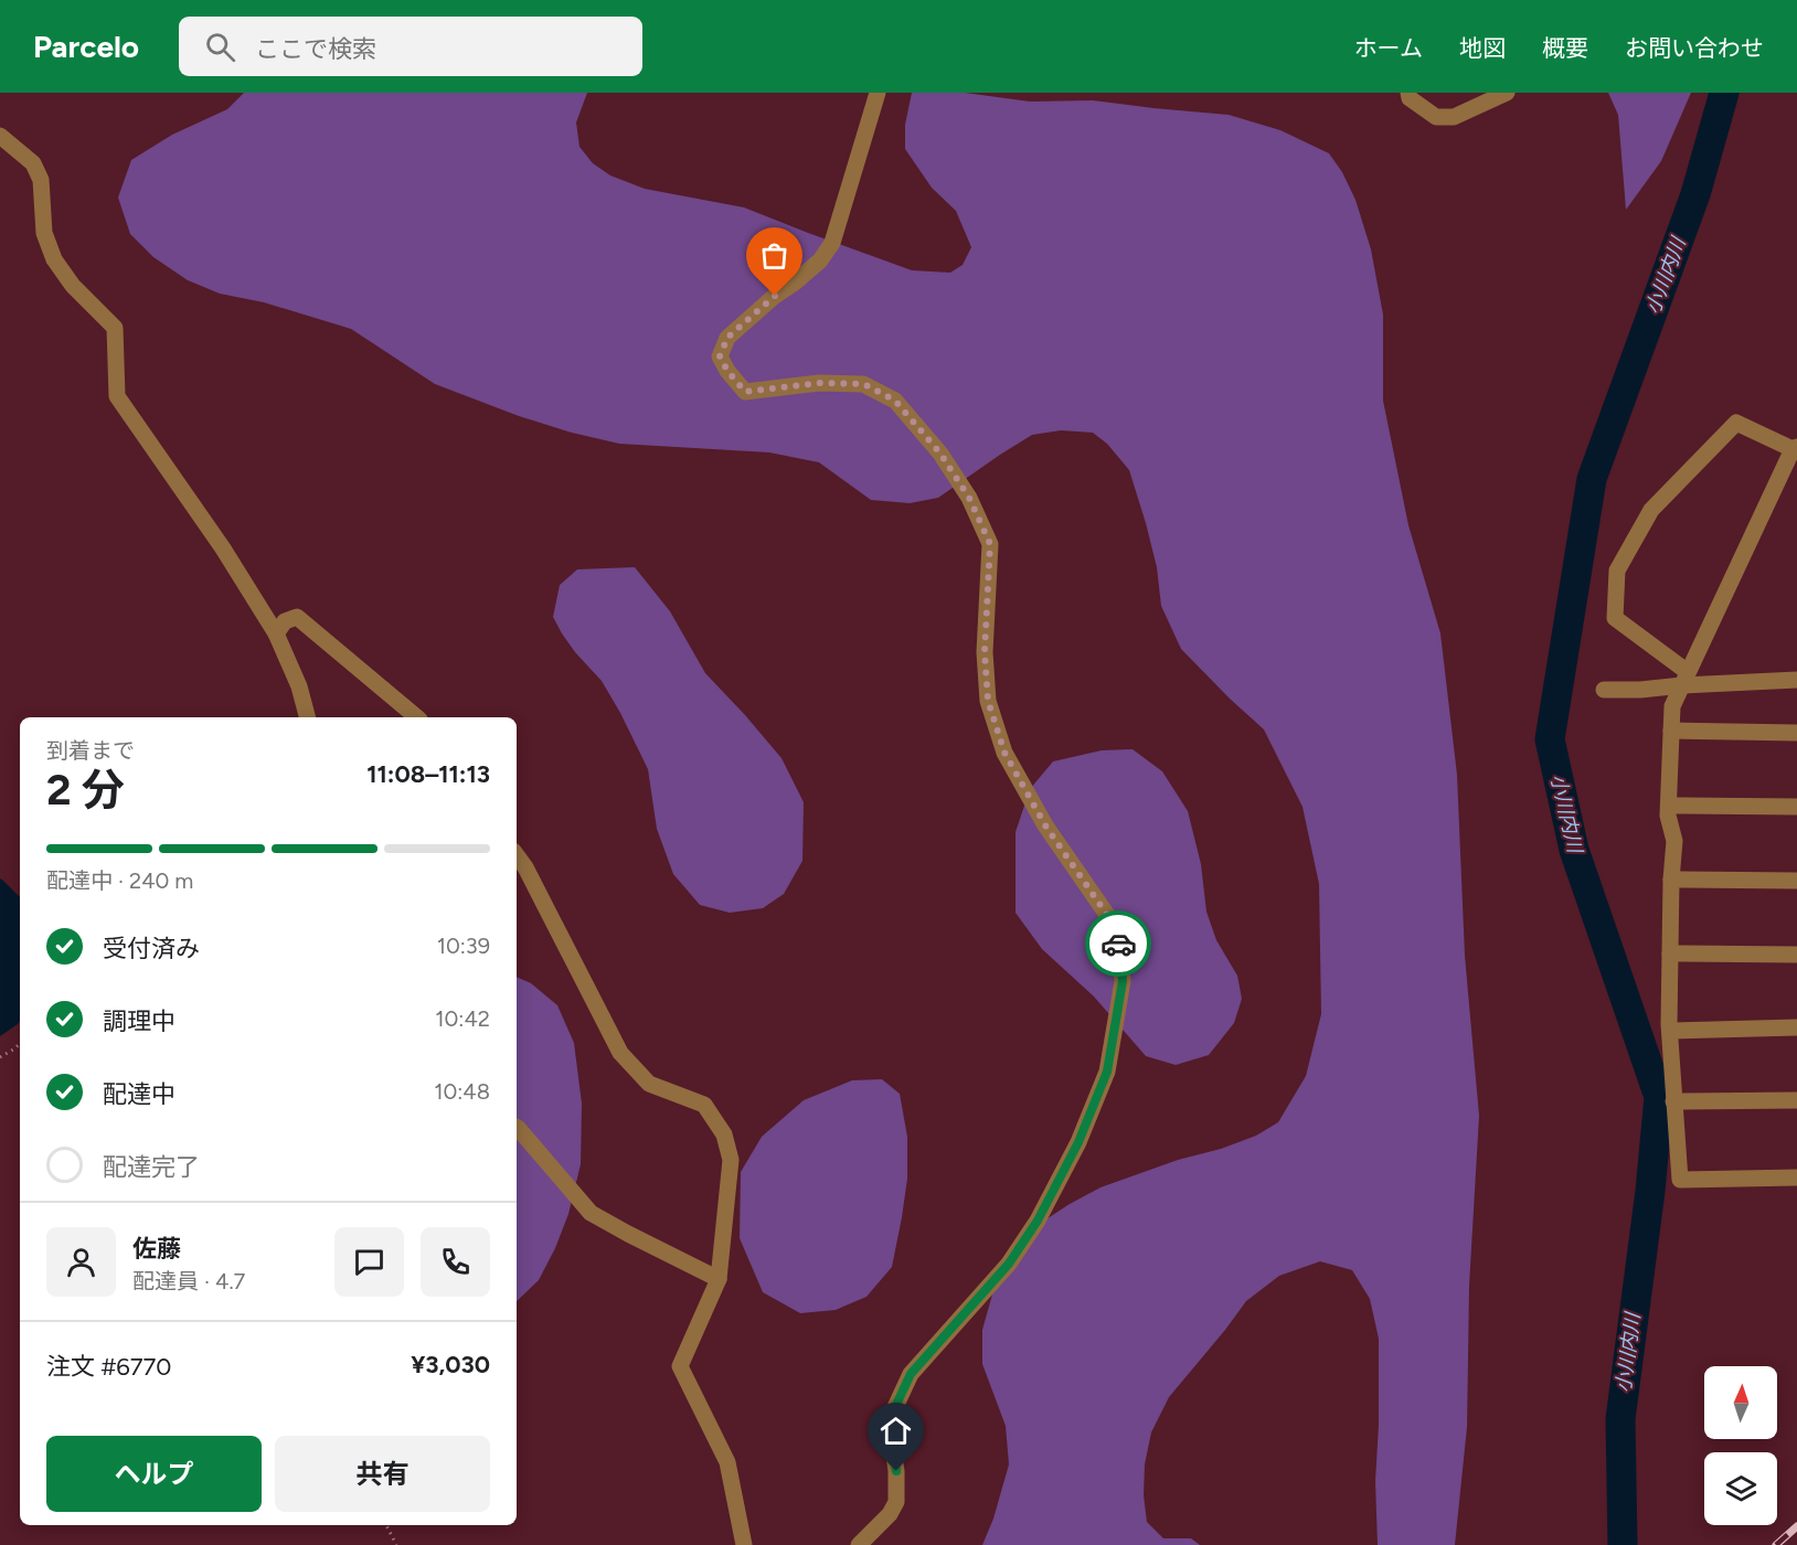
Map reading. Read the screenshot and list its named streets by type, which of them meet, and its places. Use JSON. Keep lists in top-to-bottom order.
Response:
{
  "water": ["小川内川"],
  "north": "top",
  "page": {
    "header": "Parcelo",
    "search": "ここで検索",
    "nav": [
      "ホーム",
      "地図",
      "概要",
      "お問い合わせ"
    ],
    "heading": ["2 分", "到着まで", "11:08–11:13"],
    "panel": [
      "佐藤",
      "配達員 · 4.7",
      "注文 #6770",
      "¥3,030"
    ],
    "bar": "配達中 · 240 m",
    "list": [
      ["受付済み", "10:39"],
      ["調理中", "10:42"],
      ["配達中", "10:48"],
      "配達完了"
    ],
    "buttons": ["ヘルプ", "共有"]
  }
}
